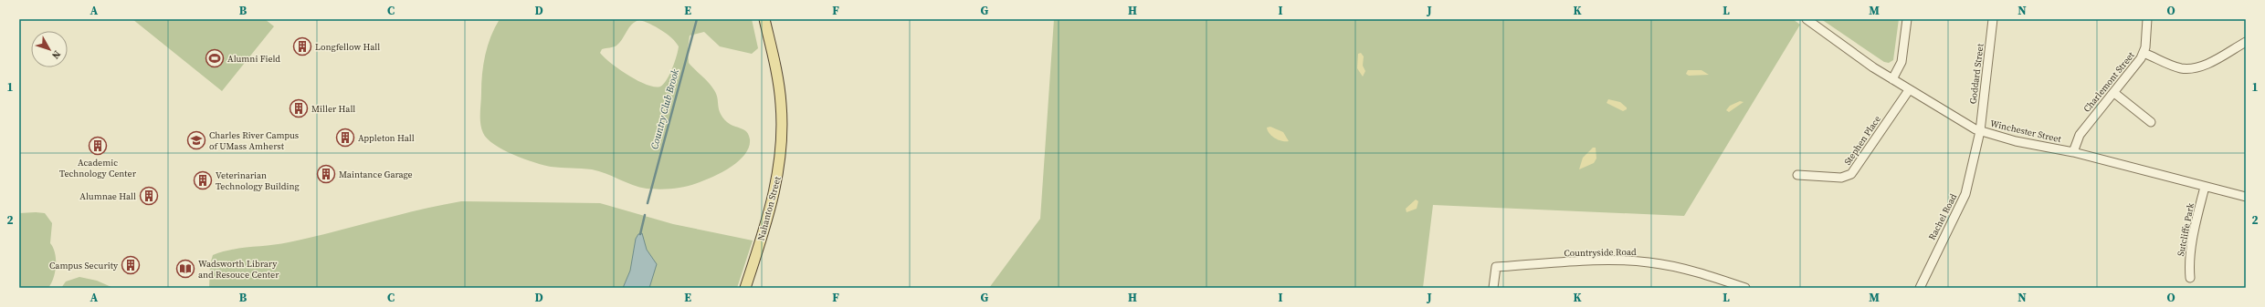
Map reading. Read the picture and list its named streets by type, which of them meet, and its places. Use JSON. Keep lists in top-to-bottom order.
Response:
{
  "streets": {
    "main road": ["Nahanton Street"],
    "street": [
      "Goddard Street",
      "Charlemont Street",
      "Winchester Street",
      "Stephen Place",
      "Rachel Road",
      "Sutcliffe Park",
      "Countryside Road"
    ]
  },
  "crossings": [
    ["Goddard Street", "Winchester Street"],
    ["Goddard Street", "Rachel Road"],
    ["Charlemont Street", "Winchester Street"],
    ["Winchester Street", "Stephen Place"],
    ["Winchester Street", "Rachel Road"],
    ["Winchester Street", "Sutcliffe Park"]
  ],
  "water": ["Country Club Brook"],
  "places": {
    "building": [
      "Longfellow Hall",
      "Miller Hall",
      "Appleton Hall",
      "Academic Technology Center",
      "Maintance Garage",
      "Veterinarian Technology Building",
      "Alumnae Hall",
      "Campus Security"
    ],
    "sports": ["Alumni Field"],
    "school or university": ["Charles River Campus of UMass Amherst"],
    "library": ["Wadsworth Library and Resouce Center"]
  },
  "north": "bottom right",
  "grid": {
    "columns": [
      "A",
      "B",
      "C",
      "D",
      "E",
      "F",
      "G",
      "H",
      "I",
      "J",
      "K",
      "L",
      "M",
      "N",
      "O"
    ],
    "rows": ["1", "2"]
  }
}
